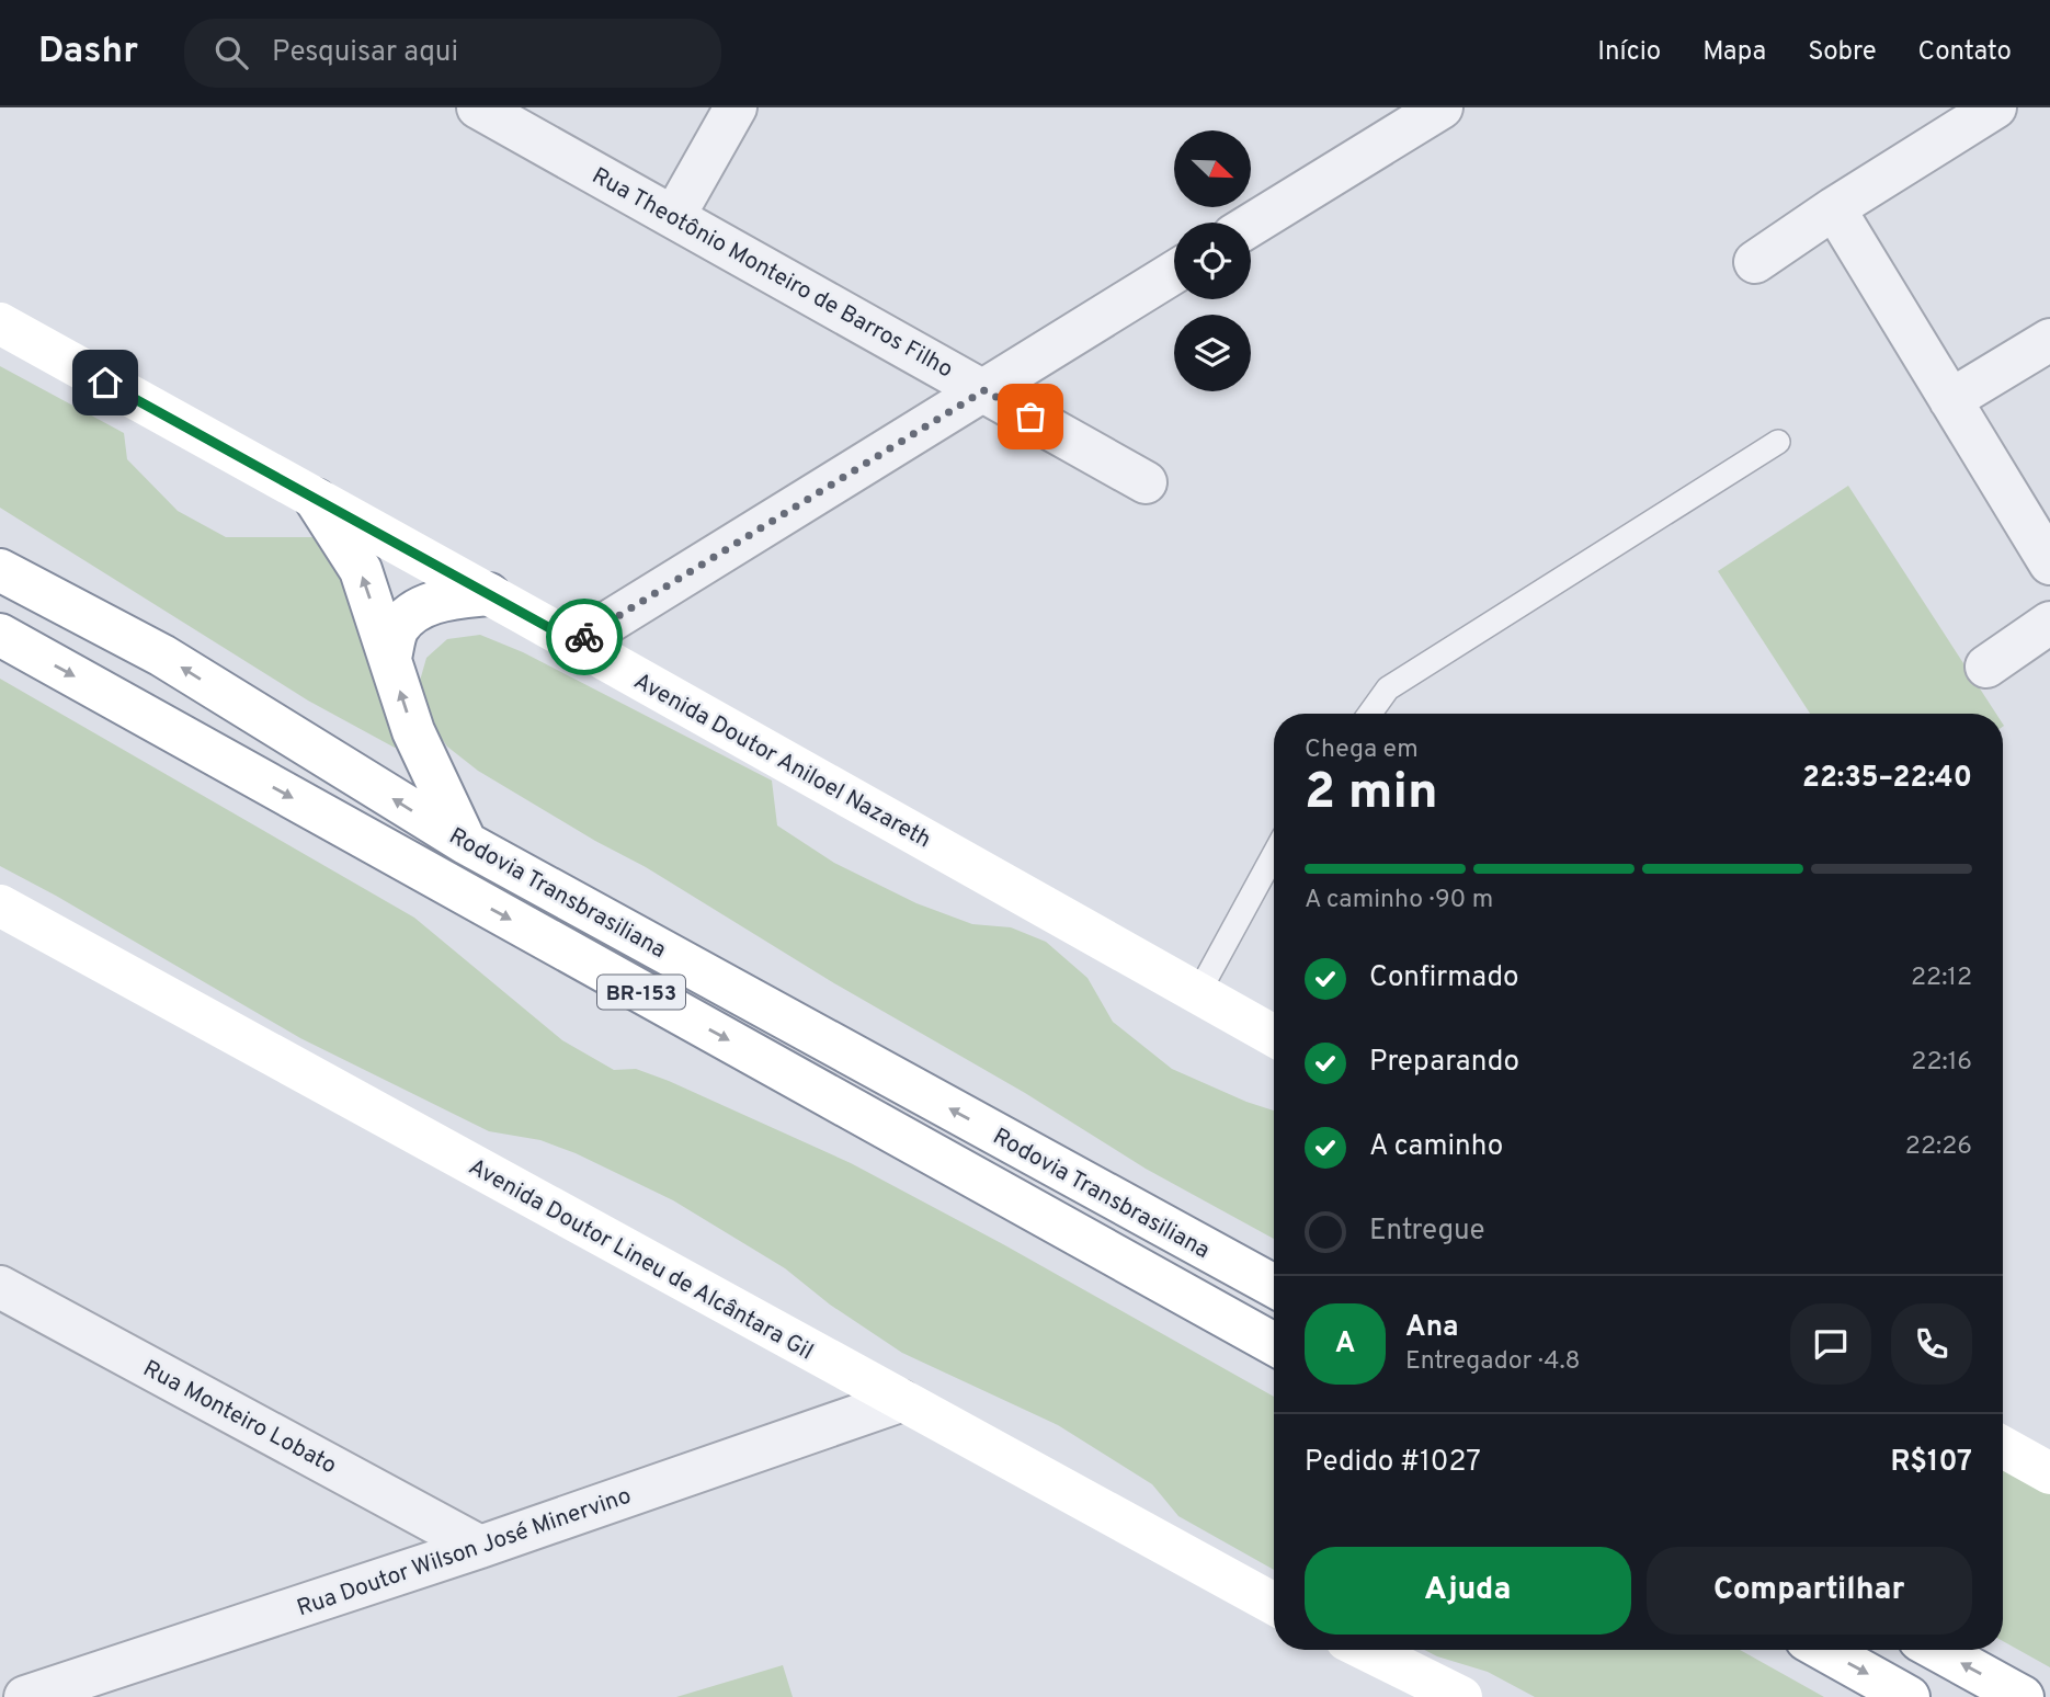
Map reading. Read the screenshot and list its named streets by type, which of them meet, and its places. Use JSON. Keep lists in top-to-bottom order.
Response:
{
  "streets": {
    "main road": [
      "Avenida Doutor Aniloel Nazareth",
      "Rodovia Transbrasiliana",
      "BR-153",
      "Avenida Doutor Lineu de Alcântara Gil"
    ],
    "street": ["Rua Theotônio Monteiro de Barros Filho", "Rua Monteiro Lobato", "Rua Doutor Wilson José Minervino"]
  },
  "crossings": [
    ["Avenida Doutor Lineu de Alcântara Gil", "Rua Doutor Wilson José Minervino"],
    ["Rua Monteiro Lobato", "Rua Doutor Wilson José Minervino"]
  ],
  "north": "bottom right",
  "page": {
    "header": "Dashr",
    "search": "Pesquisar aqui",
    "nav": [
      "Início",
      "Mapa",
      "Sobre",
      "Contato"
    ],
    "heading": ["2 min", "Chega em", "22:35–22:40"],
    "panel": [
      "Ana",
      "Entregador · 4.8",
      "Pedido #1027",
      "R$107"
    ],
    "bar": "A caminho · 90 m",
    "list": [
      ["Confirmado", "22:12"],
      ["Preparando", "22:16"],
      ["A caminho", "22:26"],
      "Entregue"
    ],
    "round": "A",
    "buttons": ["Ajuda", "Compartilhar"]
  }
}
